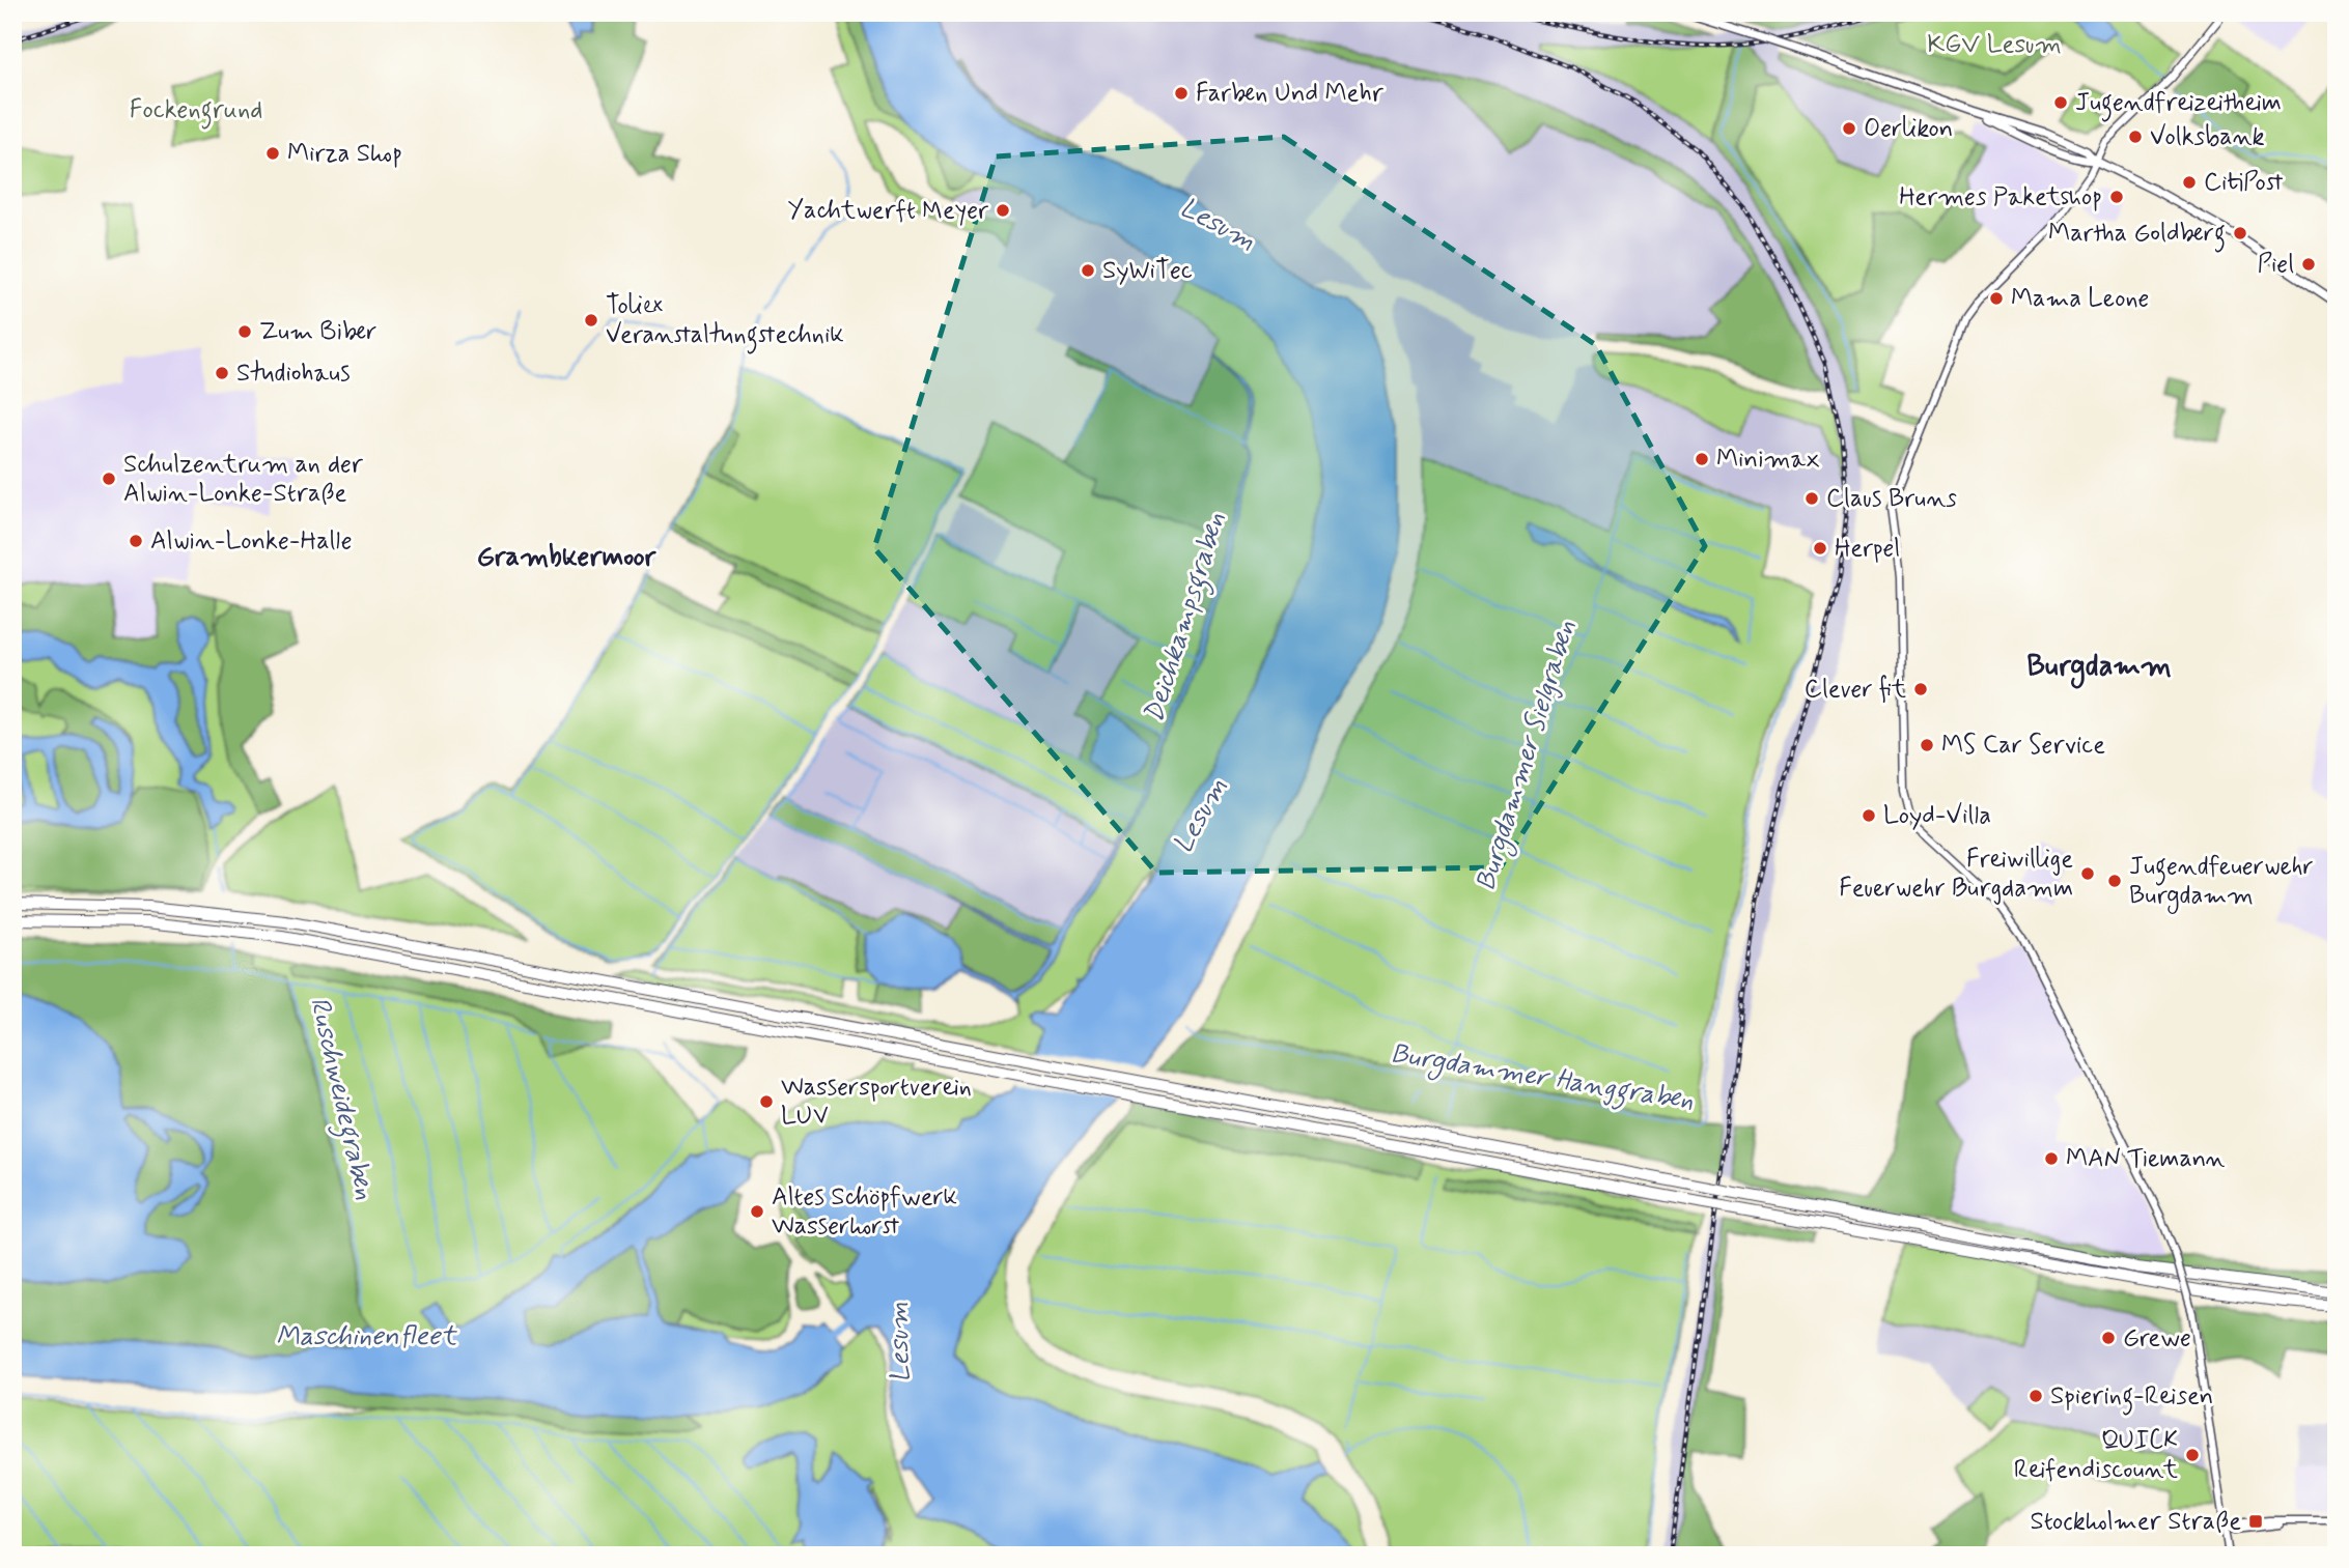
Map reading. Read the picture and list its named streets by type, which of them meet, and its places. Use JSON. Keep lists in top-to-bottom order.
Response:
{
  "districts": ["Grambkermoor", "Burgdamm"],
  "water": [
    "Lesum",
    "Deichkampsgraben",
    "Burgdammer Sielgraben",
    "Burgdammer Hanggraben",
    "Ruschweidegraben",
    "Maschinenfleet"
  ],
  "parks": ["KGV Lesum", "Fockengrund"],
  "places": {
    "other": [
      "Farben Und Mehr",
      "Jugendfreizeitheim",
      "Oerlikon",
      "Volksbank",
      "Mirza Shop",
      "CitiPost",
      "Hermes Paketshop",
      "Yachtwerft Meyer",
      "Martha Goldberg",
      "Piel",
      "SyWiTec",
      "Mama Leone",
      "Toliex Veranstaltungstechnik",
      "Zum Biber",
      "Studiohaus",
      "Minimax",
      "Schulzentrum an der Alwin-Lonke-Straße",
      "Claus Bruns",
      "Alwin-Lonke-Halle",
      "Herpel",
      "Clever fit",
      "MS Car Service",
      "Loyd-Villa",
      "Freiwillige Feuerwehr Burgdamm",
      "Jugendfeuerwehr Burgdamm",
      "Wassersportverein LUV",
      "MAN Tiemann",
      "Altes Schöpfwerk Wasserhorst",
      "Grewe",
      "Spiering-Reisen",
      "QUICK Reifendiscount"
    ],
    "transit": ["Stockholmer Straße"]
  }
}
